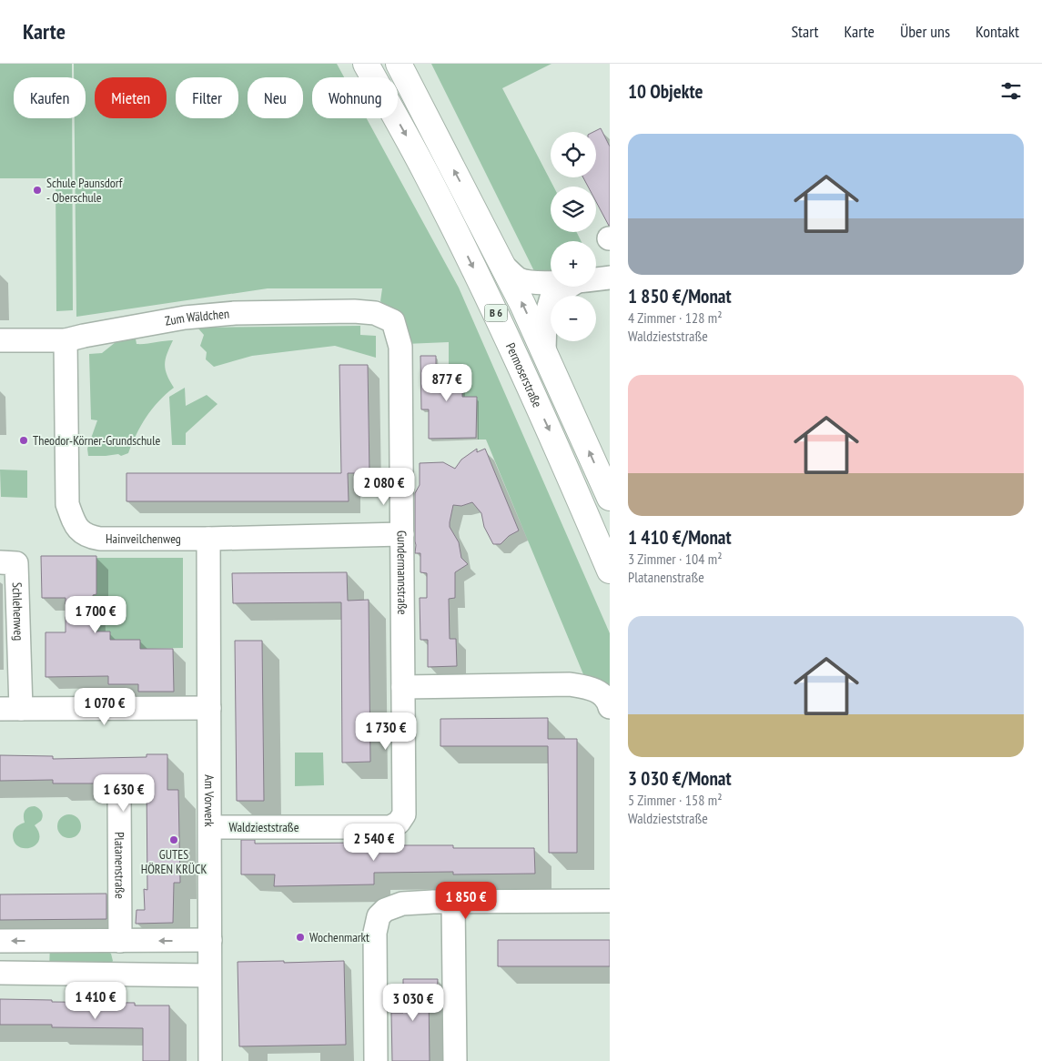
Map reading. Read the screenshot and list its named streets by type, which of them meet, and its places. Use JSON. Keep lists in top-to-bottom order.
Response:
{
  "streets": {
    "main road": ["B 6", "Permoserstraße"],
    "street": [
      "Zum Wäldchen",
      "Hainveilchenweg",
      "Gundermannstraße",
      "Schlehenweg",
      "Am Vorwerk",
      "Waldzieststraße",
      "Platanenstraße"
    ]
  },
  "crossings": [
    ["Zum Wäldchen", "Hainveilchenweg"],
    ["Zum Wäldchen", "Gundermannstraße"],
    ["Hainveilchenweg", "Gundermannstraße"],
    ["Hainveilchenweg", "Am Vorwerk"],
    ["Gundermannstraße", "Waldzieststraße"],
    ["Schlehenweg", "Am Vorwerk"],
    ["Am Vorwerk", "Waldzieststraße"]
  ],
  "places": [
    "Schule Paunsdorf - Oberschule",
    "Theodor-Körner-Grundschule",
    "GUTES HÖREN KRÜCK",
    "Wochenmarkt"
  ],
  "page": {
    "header": "Karte",
    "nav": [
      "Start",
      "Karte",
      "Über uns",
      "Kontakt"
    ],
    "heading": "10 Objekte",
    "chip": [
      "Kaufen",
      "Mieten",
      "Filter",
      "Neu",
      "Wohnung"
    ],
    "list": [
      {
        "name": "1 850 €/Monat",
        "note": "4 Zimmer · 128 m² · Waldzieststraße"
      },
      {
        "name": "1 410 €/Monat",
        "note": "3 Zimmer · 104 m² · Platanenstraße"
      },
      {
        "name": "3 030 €/Monat",
        "note": "5 Zimmer · 158 m² · Waldzieststraße"
      }
    ],
    "map_buttons": ["+", "−"],
    "price": [
      "877 €",
      "2 080 €",
      "1 700 €",
      "1 070 €",
      "1 730 €",
      "1 630 €",
      "2 540 €",
      "1 850 €",
      "1 410 €",
      "3 030 €"
    ]
  }
}
